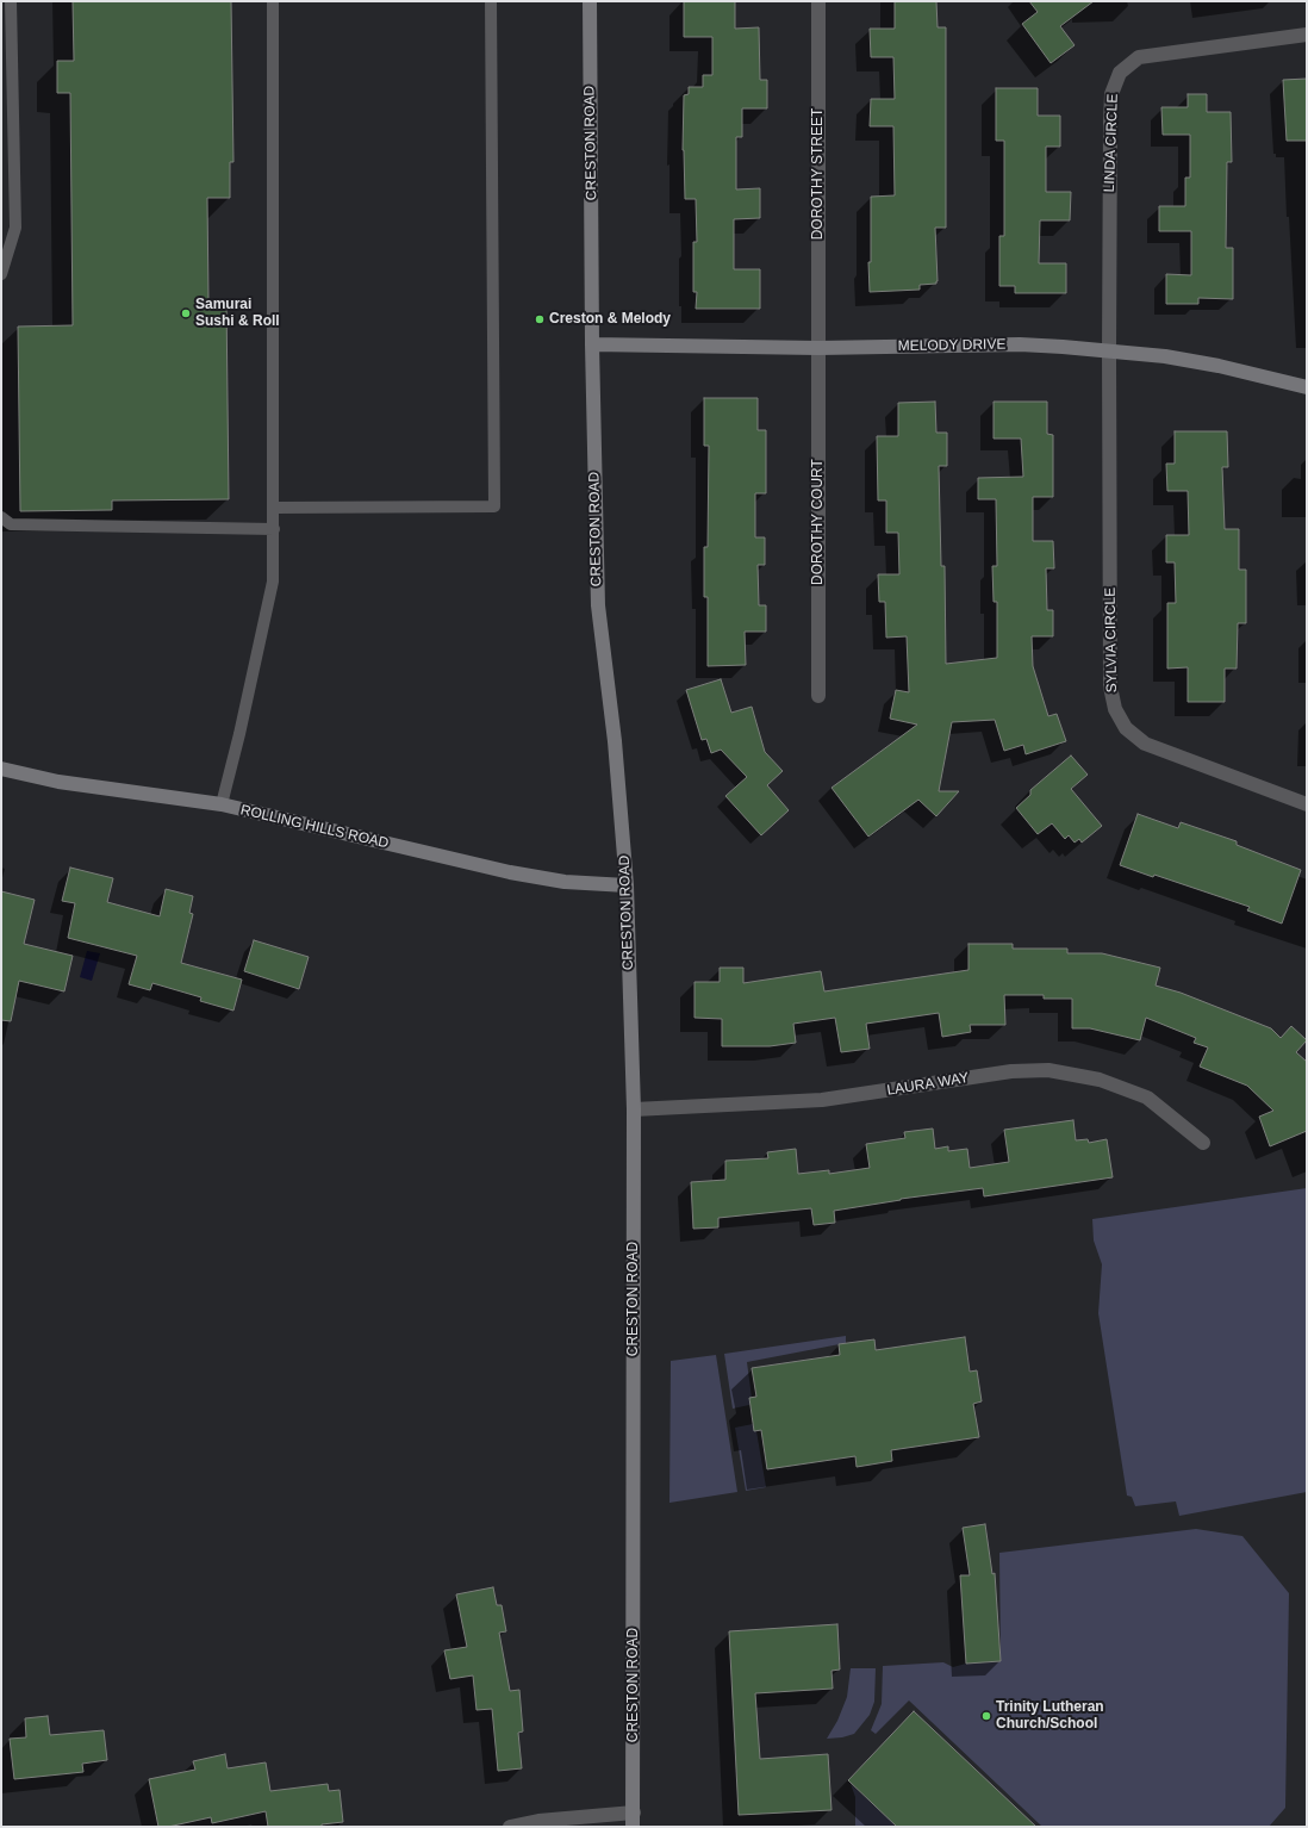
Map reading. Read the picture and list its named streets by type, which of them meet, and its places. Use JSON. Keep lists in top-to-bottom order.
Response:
{
  "streets": {
    "main road": ["CRESTON ROAD", "MELODY DRIVE", "ROLLING HILLS ROAD"],
    "street": [
      "LINDA CIRCLE",
      "DOROTHY STREET",
      "DOROTHY COURT",
      "SYLVIA CIRCLE",
      "LAURA WAY"
    ]
  },
  "crossings": [
    ["CRESTON ROAD", "MELODY DRIVE"],
    ["CRESTON ROAD", "ROLLING HILLS ROAD"],
    ["CRESTON ROAD", "LAURA WAY"],
    ["LINDA CIRCLE", "MELODY DRIVE"],
    ["LINDA CIRCLE", "SYLVIA CIRCLE"],
    ["DOROTHY STREET", "MELODY DRIVE"],
    ["DOROTHY STREET", "DOROTHY COURT"],
    ["MELODY DRIVE", "DOROTHY COURT"],
    ["MELODY DRIVE", "SYLVIA CIRCLE"]
  ],
  "places": ["Samurai Sushi & Roll", "Creston & Melody", "Trinity Lutheran Church/School"]
}
